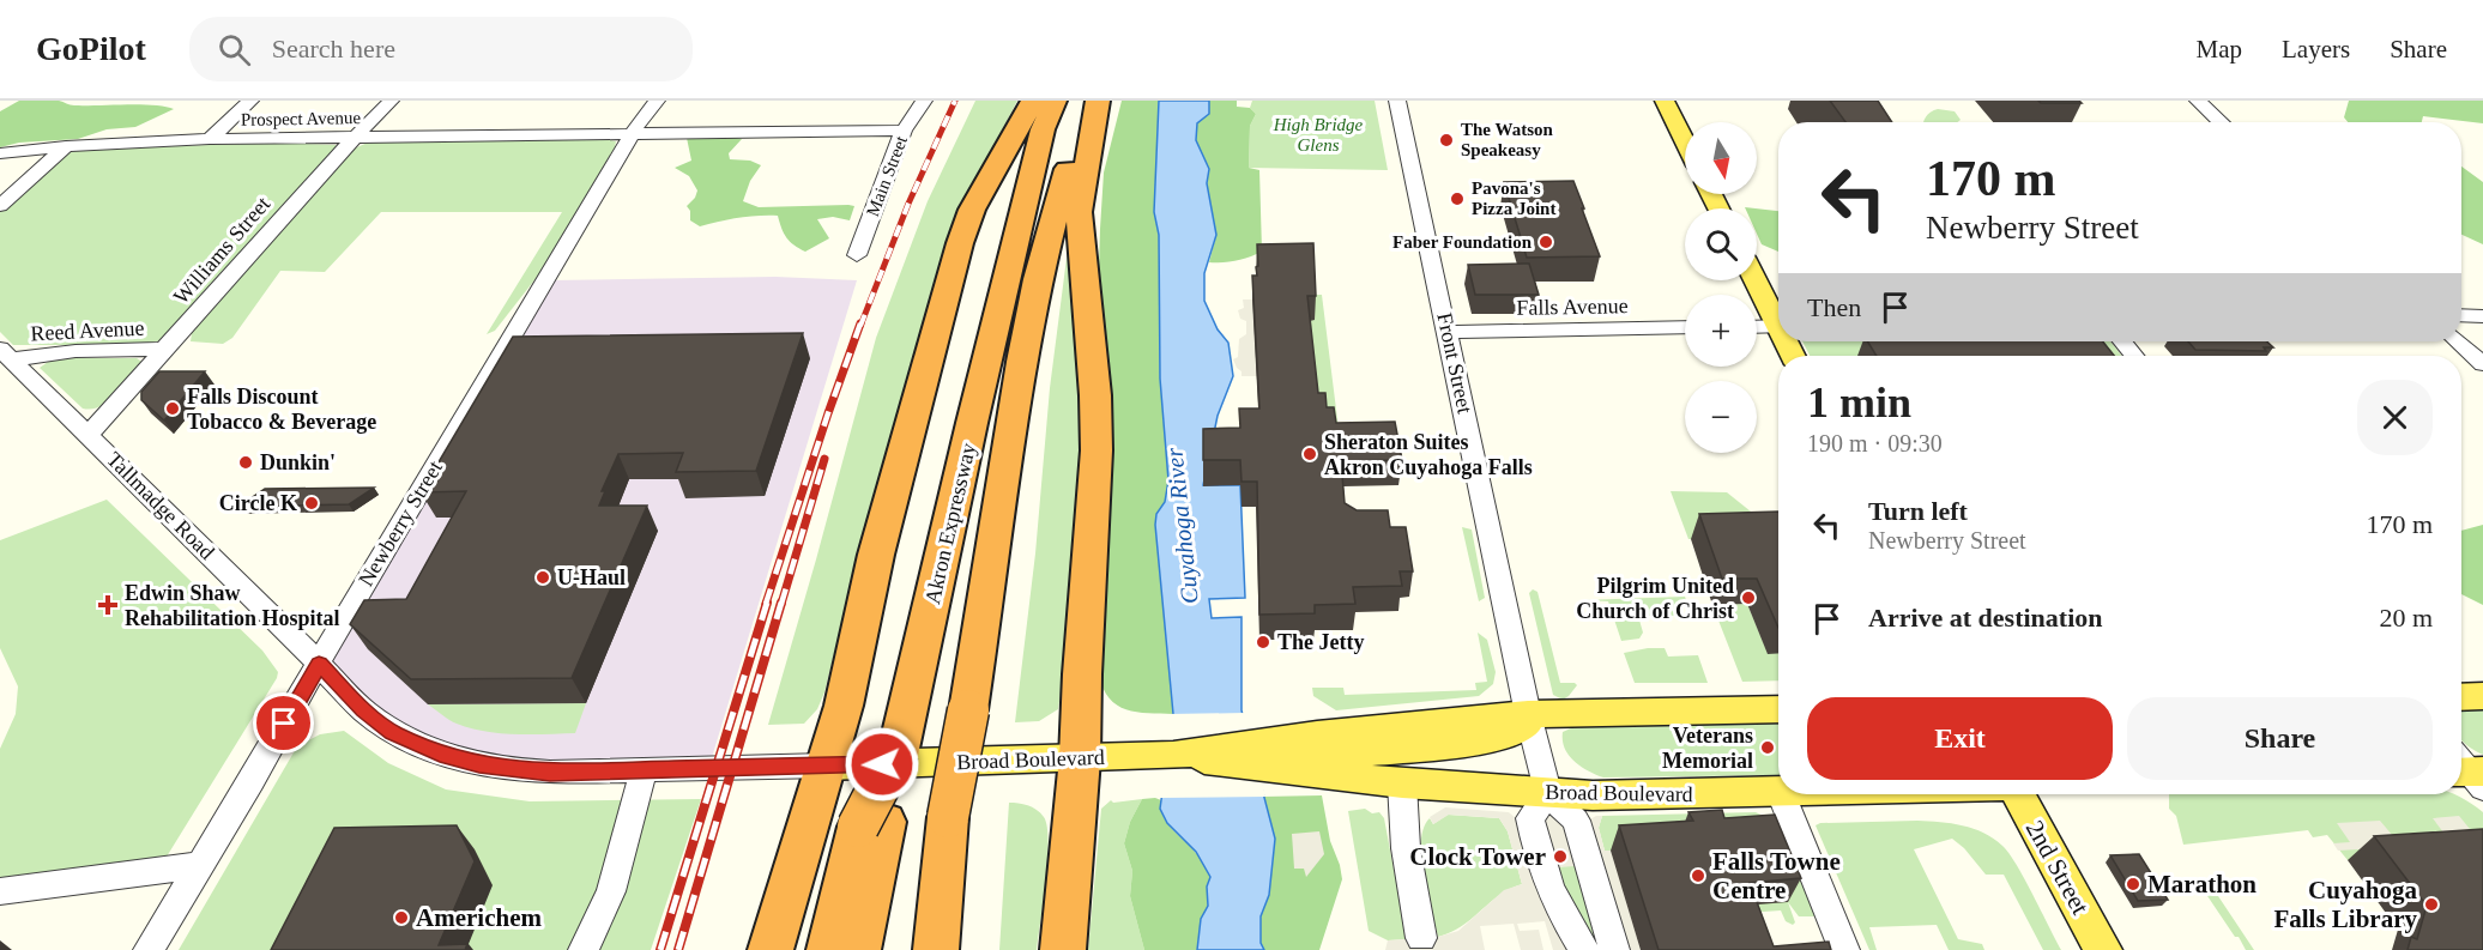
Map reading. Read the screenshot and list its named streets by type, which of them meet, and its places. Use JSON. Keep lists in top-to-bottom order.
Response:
{
  "streets": {
    "highway": ["Akron Expressway"],
    "main road": ["Broad Boulevard", "2nd Street"],
    "street": [
      "Prospect Avenue",
      "Main Street",
      "Williams Street",
      "Falls Avenue",
      "Reed Avenue",
      "Front Street",
      "Tallmadge Road",
      "Newberry Street"
    ]
  },
  "crossings": [
    ["Prospect Avenue", "Main Street"],
    ["Prospect Avenue", "Williams Street"],
    ["Prospect Avenue", "Newberry Street"],
    ["Williams Street", "Reed Avenue"],
    ["Williams Street", "Tallmadge Road"],
    ["Falls Avenue", "Front Street"],
    ["Reed Avenue", "Tallmadge Road"],
    ["Front Street", "Broad Boulevard"],
    ["Tallmadge Road", "Newberry Street"],
    ["Tallmadge Road", "Broad Boulevard"],
    ["Newberry Street", "Broad Boulevard"]
  ],
  "water": ["Cuyahoga River"],
  "parks": ["High Bridge Glens"],
  "places": {
    "other": [
      "The Watson Speakeasy",
      "Pavona's Pizza Joint",
      "Faber Foundation",
      "Falls Discount Tobacco & Beverage",
      "Sheraton Suites Akron Cuyahoga Falls",
      "Dunkin'",
      "Circle K",
      "U-Haul",
      "Pilgrim United Church of Christ",
      "The Jetty",
      "Veterans Memorial",
      "Clock Tower",
      "Falls Towne Centre",
      "Marathon",
      "Cuyahoga Falls Library",
      "Americhem"
    ],
    "health": ["Edwin Shaw Rehabilitation Hospital"]
  },
  "north": "bottom",
  "page": {
    "header": "GoPilot",
    "search": "Search here",
    "nav": ["Map", "Layers", "Share"],
    "map_buttons": ["+", "−"],
    "turn": ["170 m", "Newberry Street"],
    "then": "Then",
    "heading": ["1 min", "190 m · 09:30"],
    "list": [
      {
        "name": "Turn left",
        "note": "Newberry Street",
        "value": "170 m"
      },
      {
        "name": "Arrive at destination",
        "value": "20 m"
      }
    ],
    "buttons": ["Exit", "Share"]
  }
}
